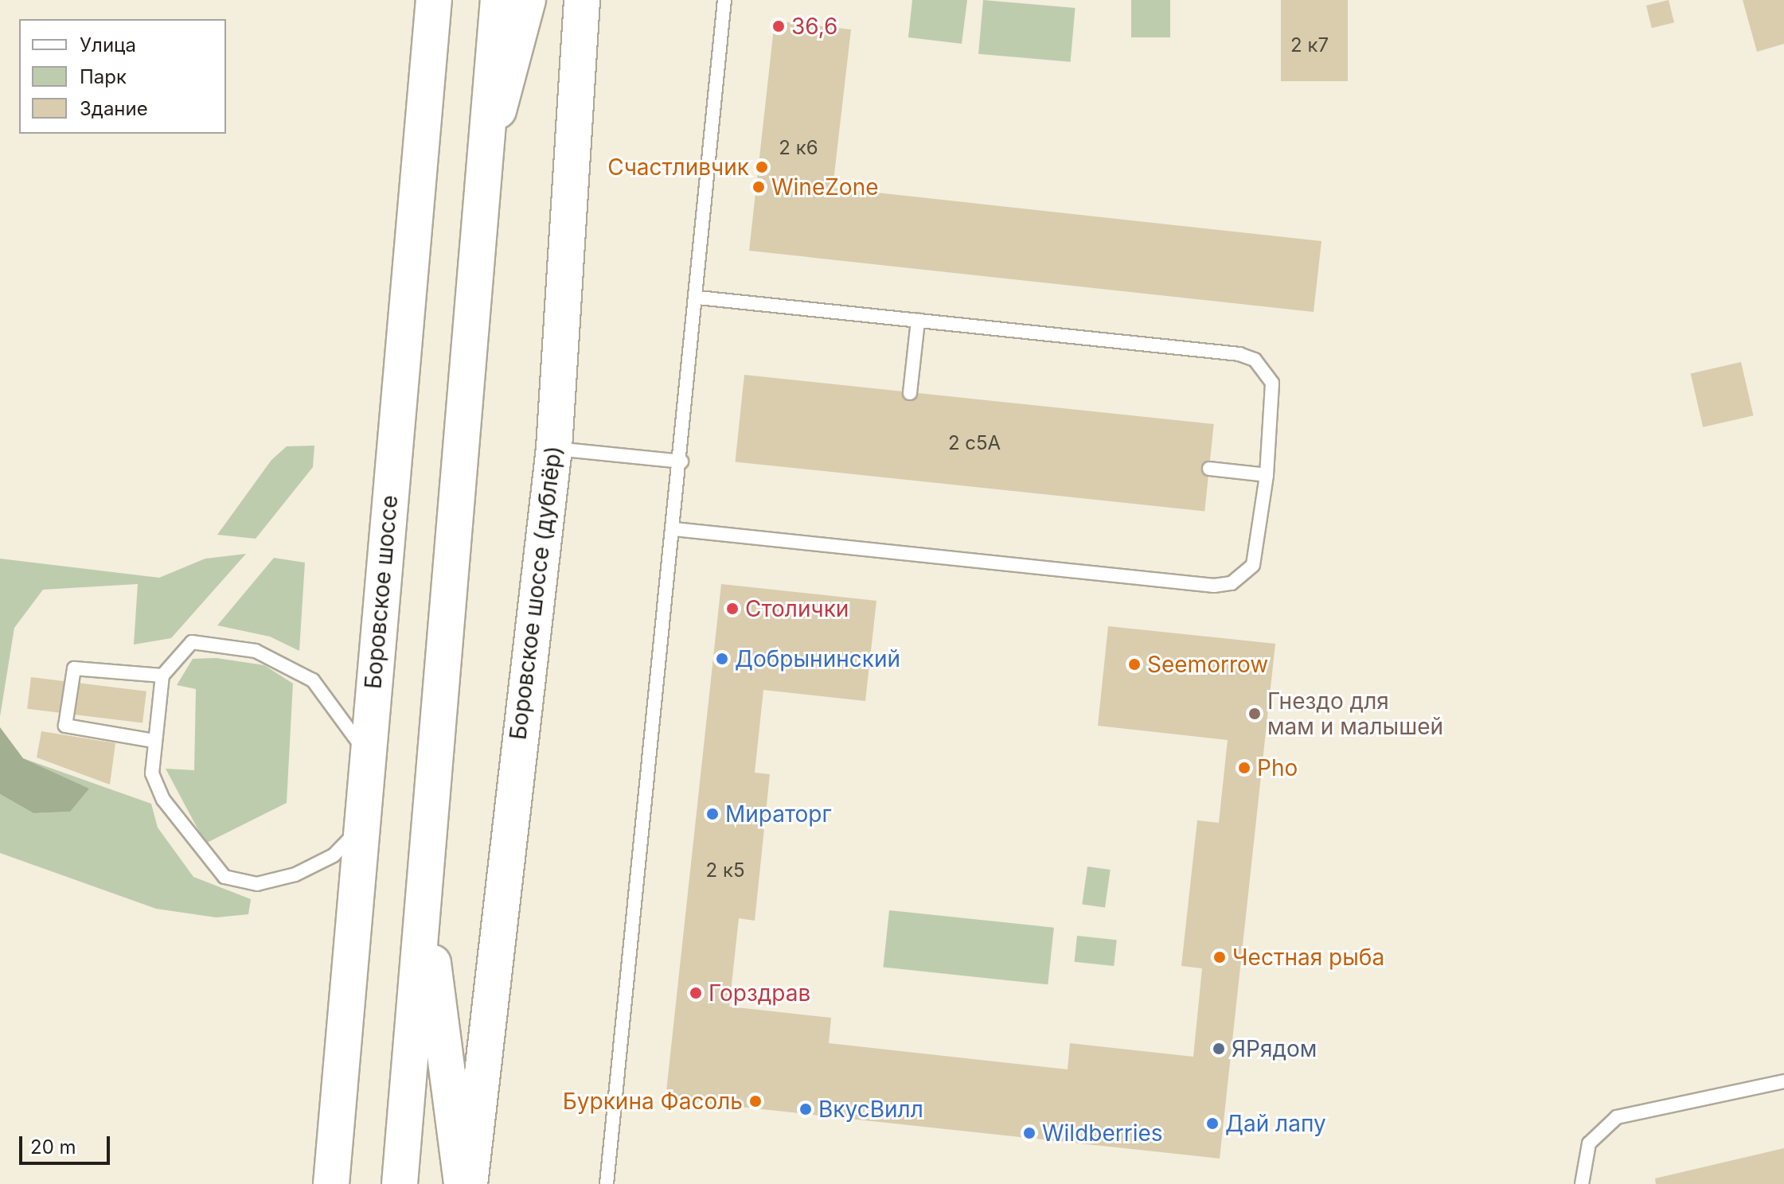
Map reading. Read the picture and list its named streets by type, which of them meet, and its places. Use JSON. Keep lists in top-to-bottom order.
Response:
{
  "streets": {
    "main road": ["Боровское шоссе", "Боровское шоссе (дублёр)"]
  },
  "places": [
    "36,6",
    "Счастливчик",
    "WineZone",
    "Столички",
    "Добрынинский",
    "Seemorrow",
    "Гнездо для мам и малышей",
    "Pho",
    "Мираторг",
    "Честная рыба",
    "Горздрав",
    "ЯРядом",
    "Буркина Фасоль",
    "ВкусВилл",
    "Дай лапу",
    "Wildberries"
  ],
  "house_numbers": [
    "2 к7",
    "2 к6",
    "2 с5А",
    "2 к5"
  ],
  "legend": ["Улица", "Парк", "Здание"],
  "scale_bar": "20 m"
}
